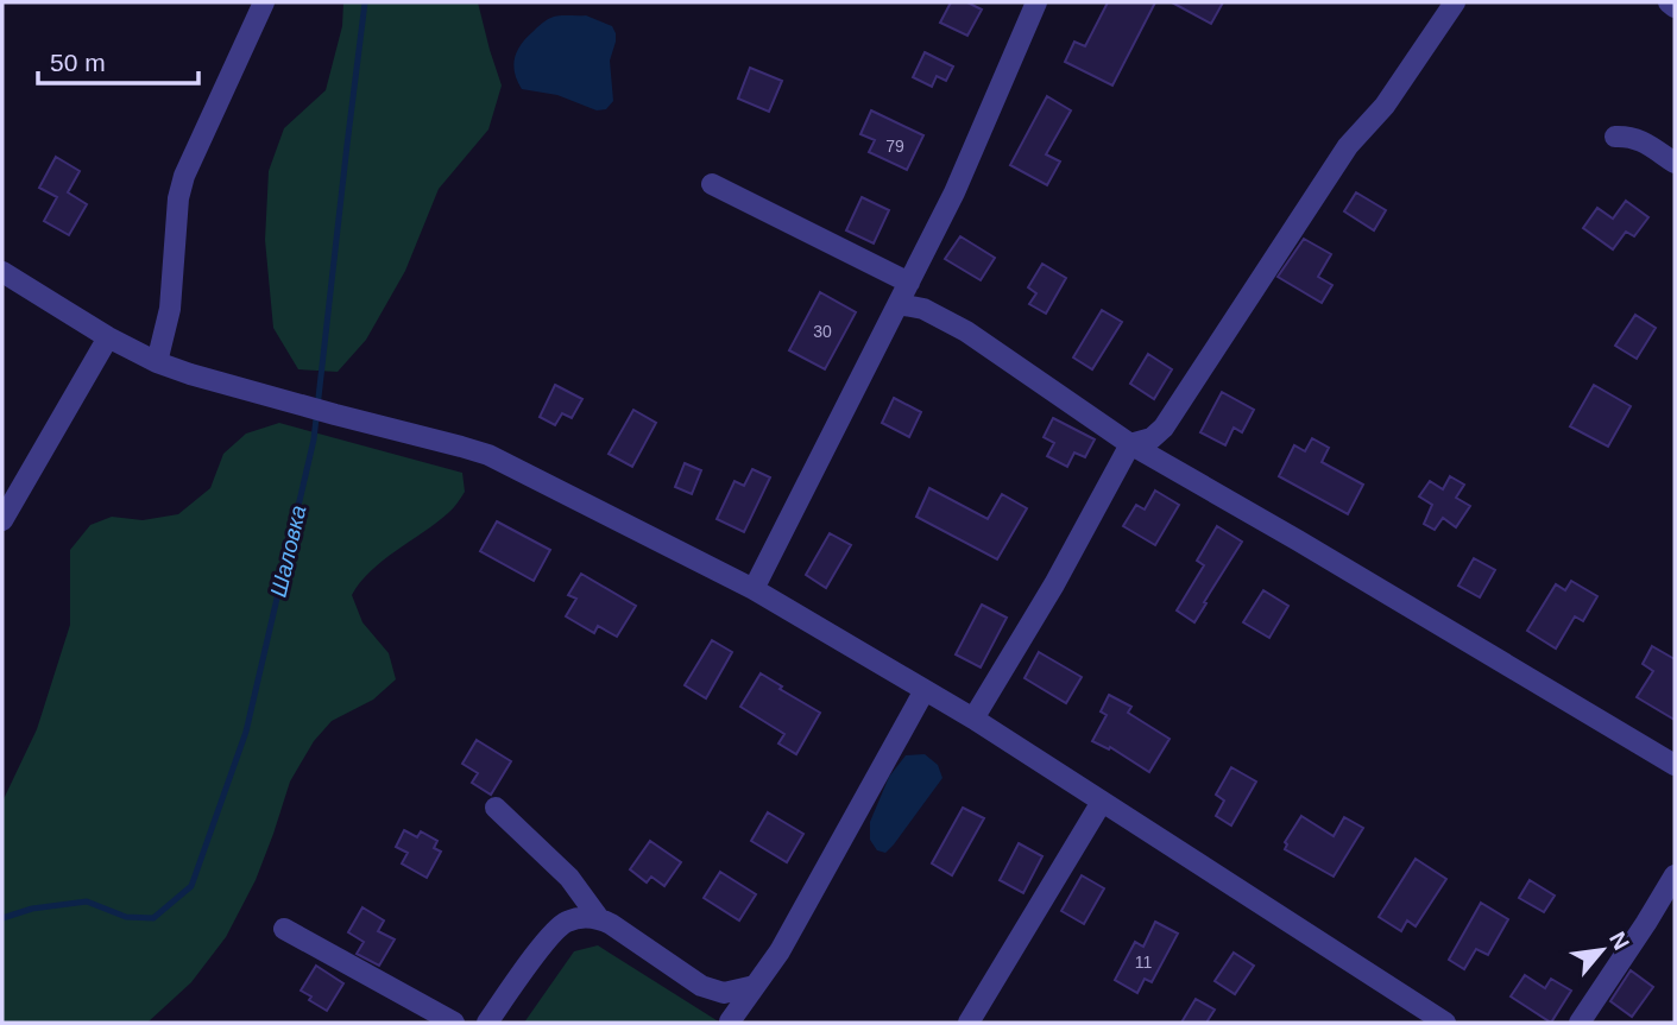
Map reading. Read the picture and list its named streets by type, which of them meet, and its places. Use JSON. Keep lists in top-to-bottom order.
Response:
{
  "water": ["Шаловка"],
  "house_numbers": ["79", "30", "11"],
  "scale_bar": "50 m",
  "north": "top right"
}
